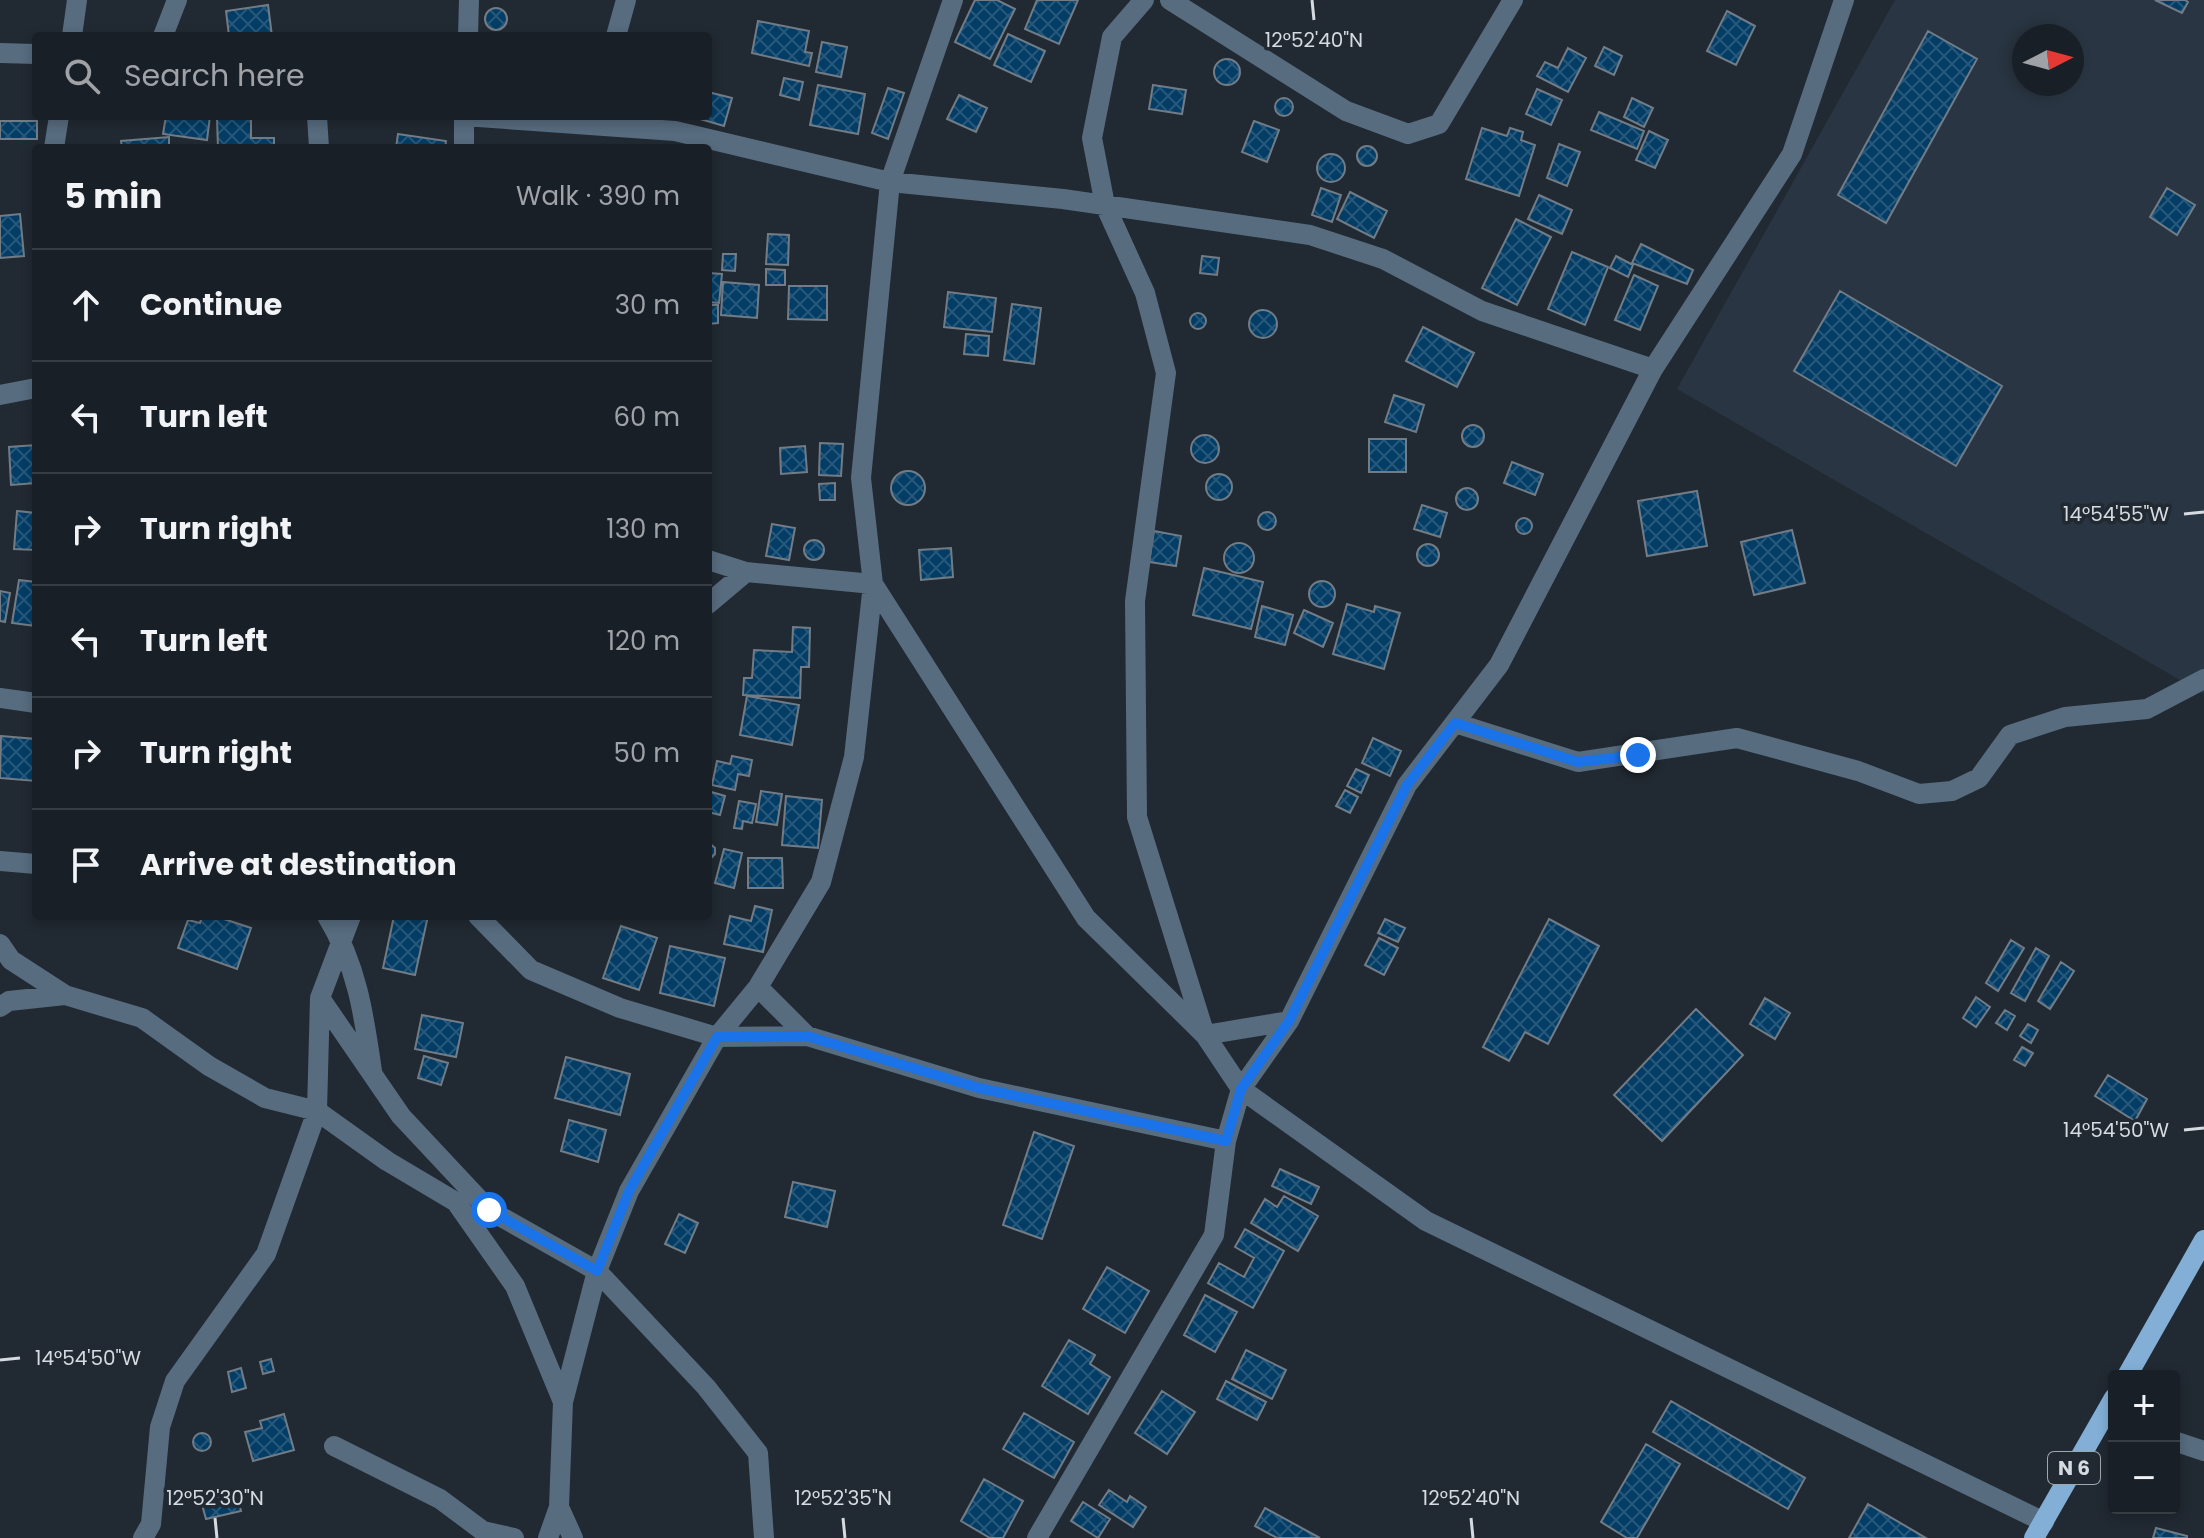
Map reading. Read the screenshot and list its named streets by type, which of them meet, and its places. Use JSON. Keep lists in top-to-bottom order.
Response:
{
  "streets": {
    "main road": ["N 6"]
  },
  "north": "right",
  "page": {
    "search": "Search here",
    "heading": ["5 min", "Walk · 390 m"],
    "list": [
      ["Continue", "30 m"],
      ["Turn left", "60 m"],
      ["Turn right", "130 m"],
      ["Turn left", "120 m"],
      ["Turn right", "50 m"],
      "Arrive at destination"
    ],
    "map_buttons": ["+", "−"]
  },
  "coordinates": [
    "12°52'40\"N",
    "14°54'55\"W",
    "14°54'50\"W",
    "12°52'30\"N",
    "12°52'35\"N"
  ]
}
